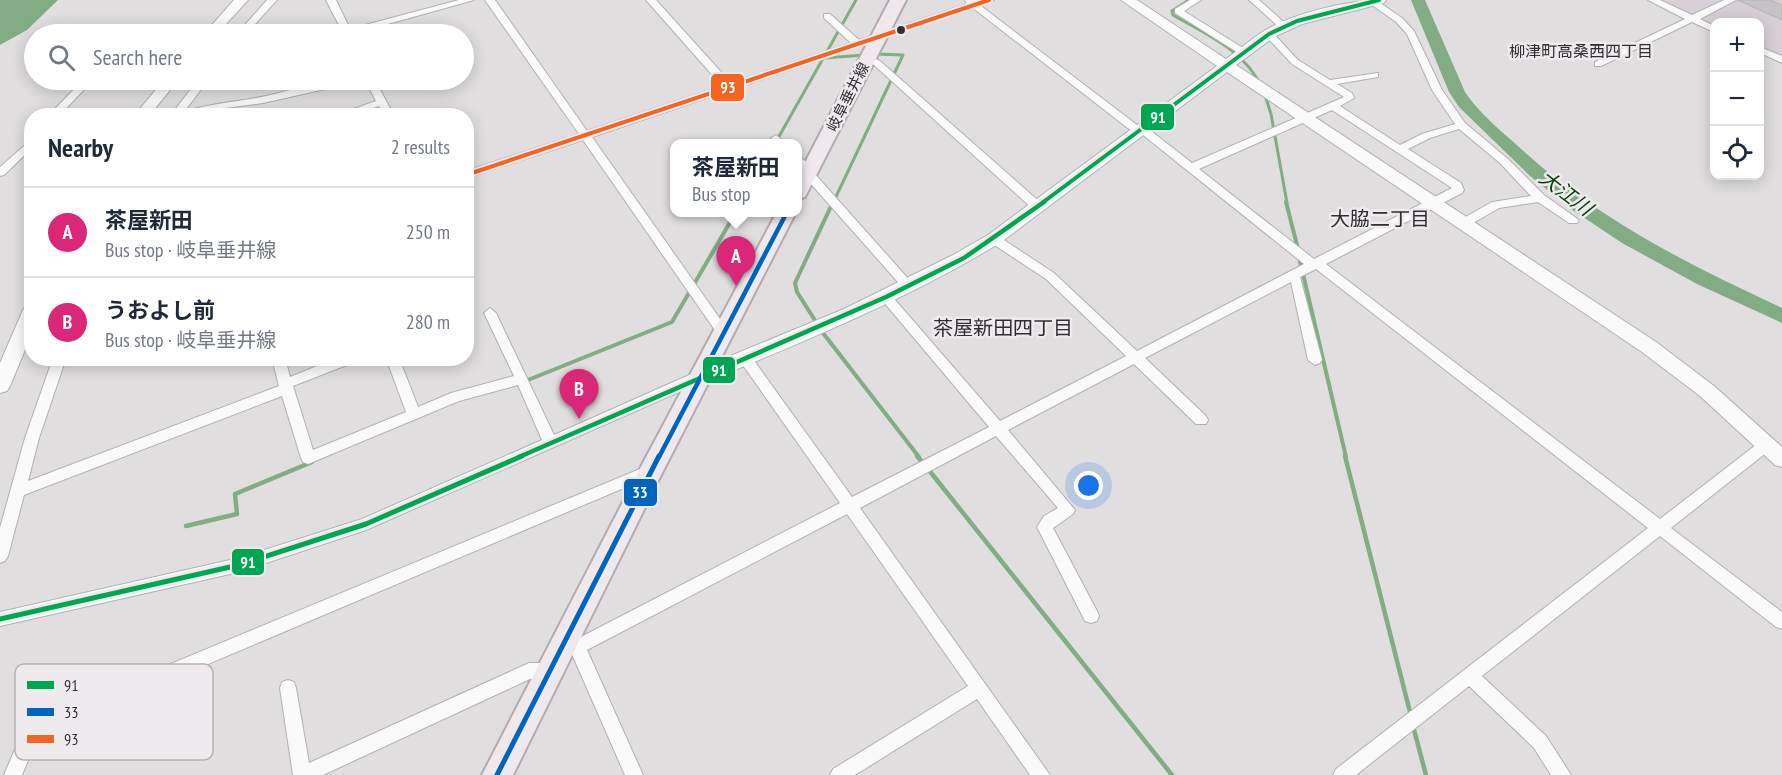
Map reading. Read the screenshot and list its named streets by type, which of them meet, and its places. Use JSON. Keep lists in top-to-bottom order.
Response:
{
  "streets": {
    "main road": ["岐阜垂井線"]
  },
  "districts": ["柳津町高桑西四丁目", "大脇二丁目", "茶屋新田四丁目"],
  "water": ["大江川"],
  "lines": ["transit line 91", "transit line 93", "transit line 33"],
  "legend": ["91", "33", "93"],
  "page": {
    "map_buttons": ["+", "−"],
    "search": "Search here",
    "heading": ["Nearby", "2 results"],
    "popup": ["茶屋新田", "Bus stop"],
    "list": [
      {
        "mark": "A",
        "name": "茶屋新田",
        "note": "Bus stop · 岐阜垂井線",
        "value": "250 m"
      },
      {
        "mark": "B",
        "name": "うおよし前",
        "note": "Bus stop · 岐阜垂井線",
        "value": "280 m"
      }
    ],
    "pins": ["A", "B"]
  }
}
